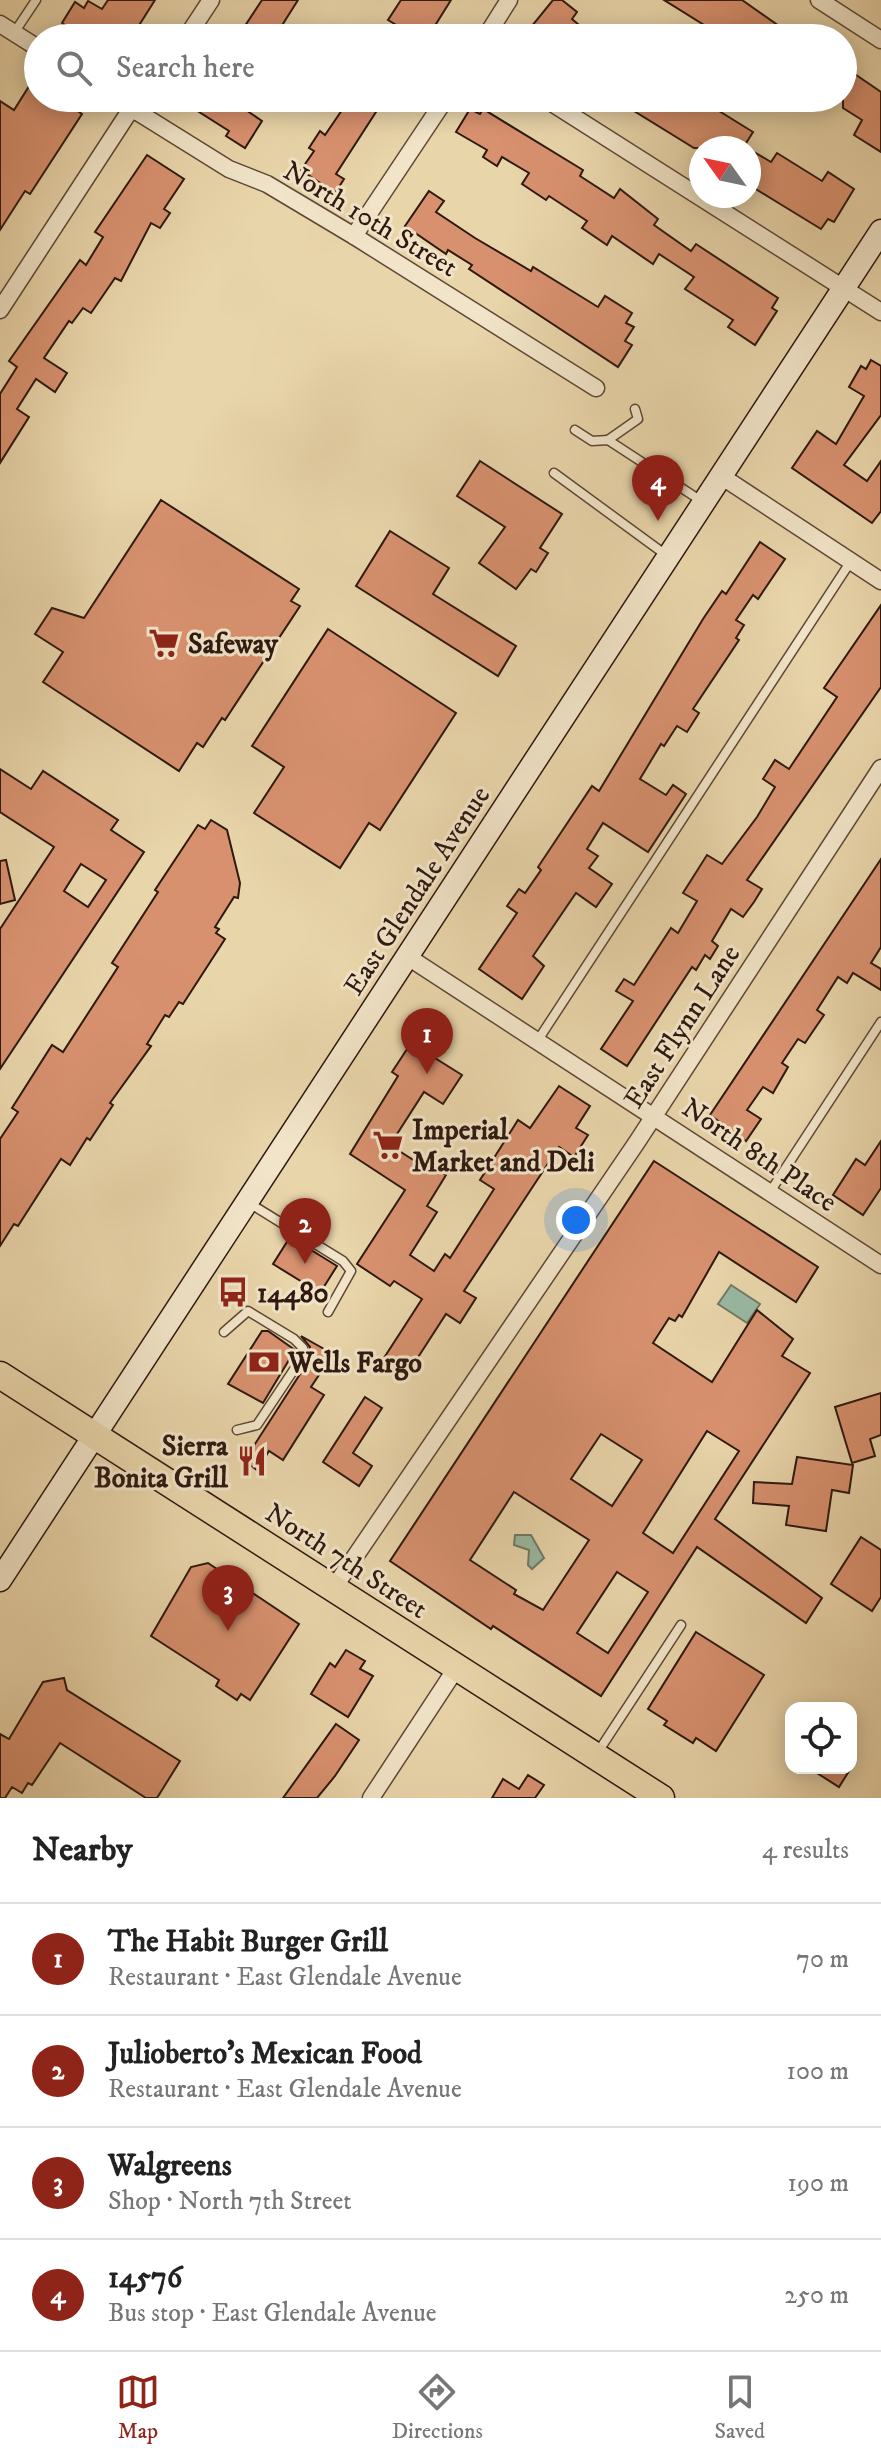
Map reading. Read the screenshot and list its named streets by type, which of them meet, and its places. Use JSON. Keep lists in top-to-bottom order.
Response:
{
  "streets": {
    "main road": ["East Glendale Avenue", "North 7th Street"],
    "street": ["North 10th Street", "East Flynn Lane", "North 8th Place"]
  },
  "crossings": [
    ["East Glendale Avenue", "North 8th Place"],
    ["East Glendale Avenue", "North 7th Street"],
    ["East Flynn Lane", "North 8th Place"],
    ["East Flynn Lane", "North 7th Street"]
  ],
  "places": {
    "supermarket": ["Safeway", "Imperial Market and Deli"],
    "bus stop": ["14480"],
    "bank": ["Wells Fargo"],
    "restaurant": ["Sierra Bonita Grill"]
  },
  "north": "top left",
  "page": {
    "search": "Search here",
    "pins": [
      "4",
      "1",
      "2",
      "3"
    ],
    "heading": ["Nearby", "4 results"],
    "list": [
      {
        "mark": "1",
        "name": "The Habit Burger Grill",
        "note": "Restaurant · East Glendale Avenue",
        "value": "70 m"
      },
      {
        "mark": "2",
        "name": "Julioberto's Mexican Food",
        "note": "Restaurant · East Glendale Avenue",
        "value": "100 m"
      },
      {
        "mark": "3",
        "name": "Walgreens",
        "note": "Shop · North 7th Street",
        "value": "190 m"
      },
      {
        "mark": "4",
        "name": "14576",
        "note": "Bus stop · East Glendale Avenue",
        "value": "250 m"
      }
    ],
    "nav": ["Map", "Directions", "Saved"]
  }
}
